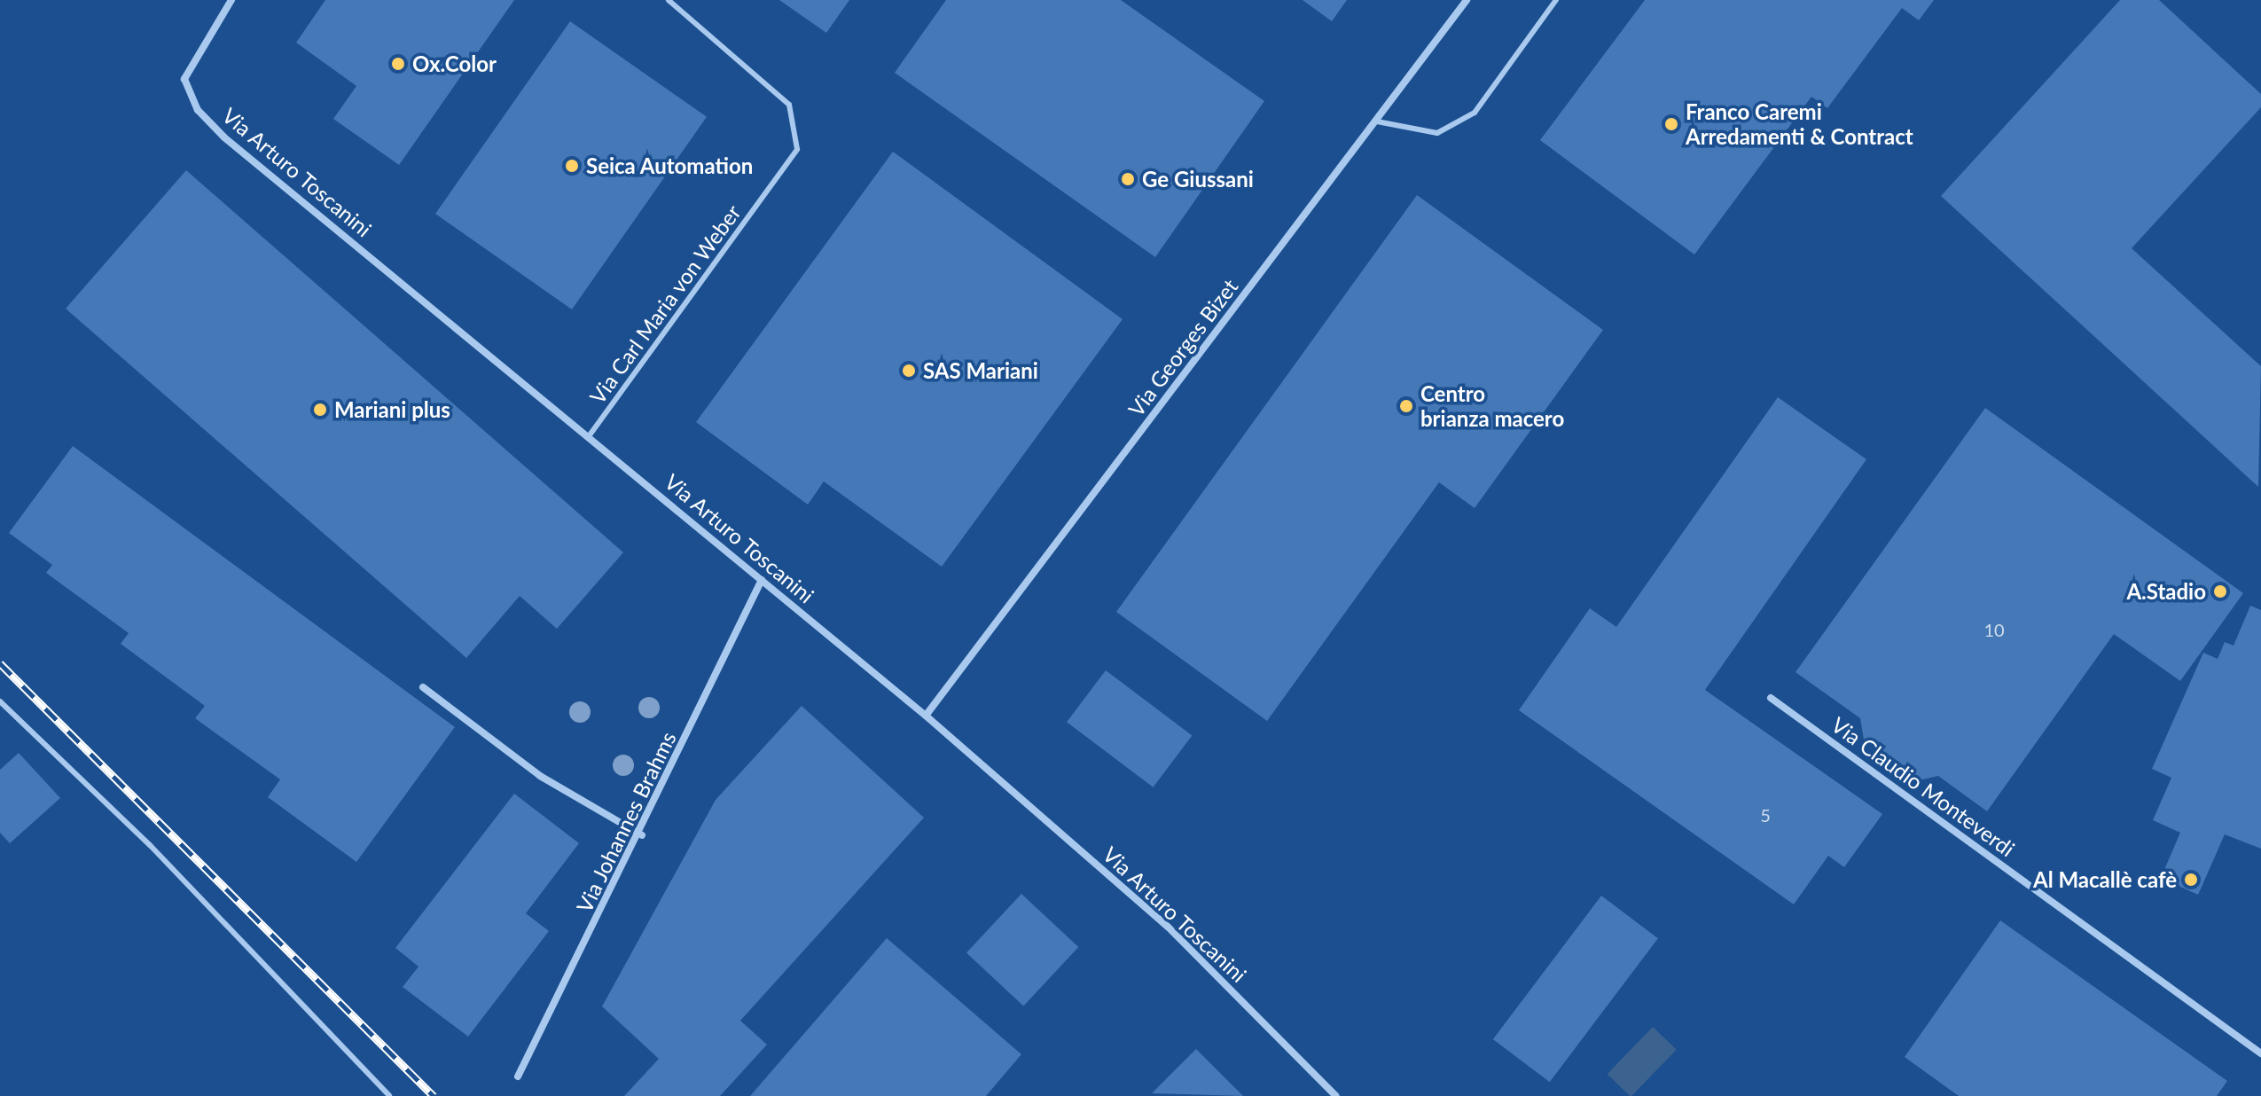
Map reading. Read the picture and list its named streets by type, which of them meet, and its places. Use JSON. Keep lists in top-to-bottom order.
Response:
{
  "streets": {
    "street": [
      "Via Arturo Toscanini",
      "Via Georges Bizet",
      "Via Claudio Monteverdi",
      "Via Johannes Brahms"
    ],
    "lane": ["Via Carl Maria von Weber"]
  },
  "crossings": [
    ["Via Arturo Toscanini", "Via Carl Maria von Weber"],
    ["Via Arturo Toscanini", "Via Georges Bizet"],
    ["Via Arturo Toscanini", "Via Johannes Brahms"]
  ],
  "places": [
    "Ox.Color",
    "Franco Caremi Arredamenti & Contract",
    "Seica Automation",
    "Ge Giussani",
    "SAS Mariani",
    "Centro brianza macero",
    "Mariani plus",
    "A.Stadio",
    "Al Macallè cafè"
  ],
  "house_numbers": ["10", "5"]
}
